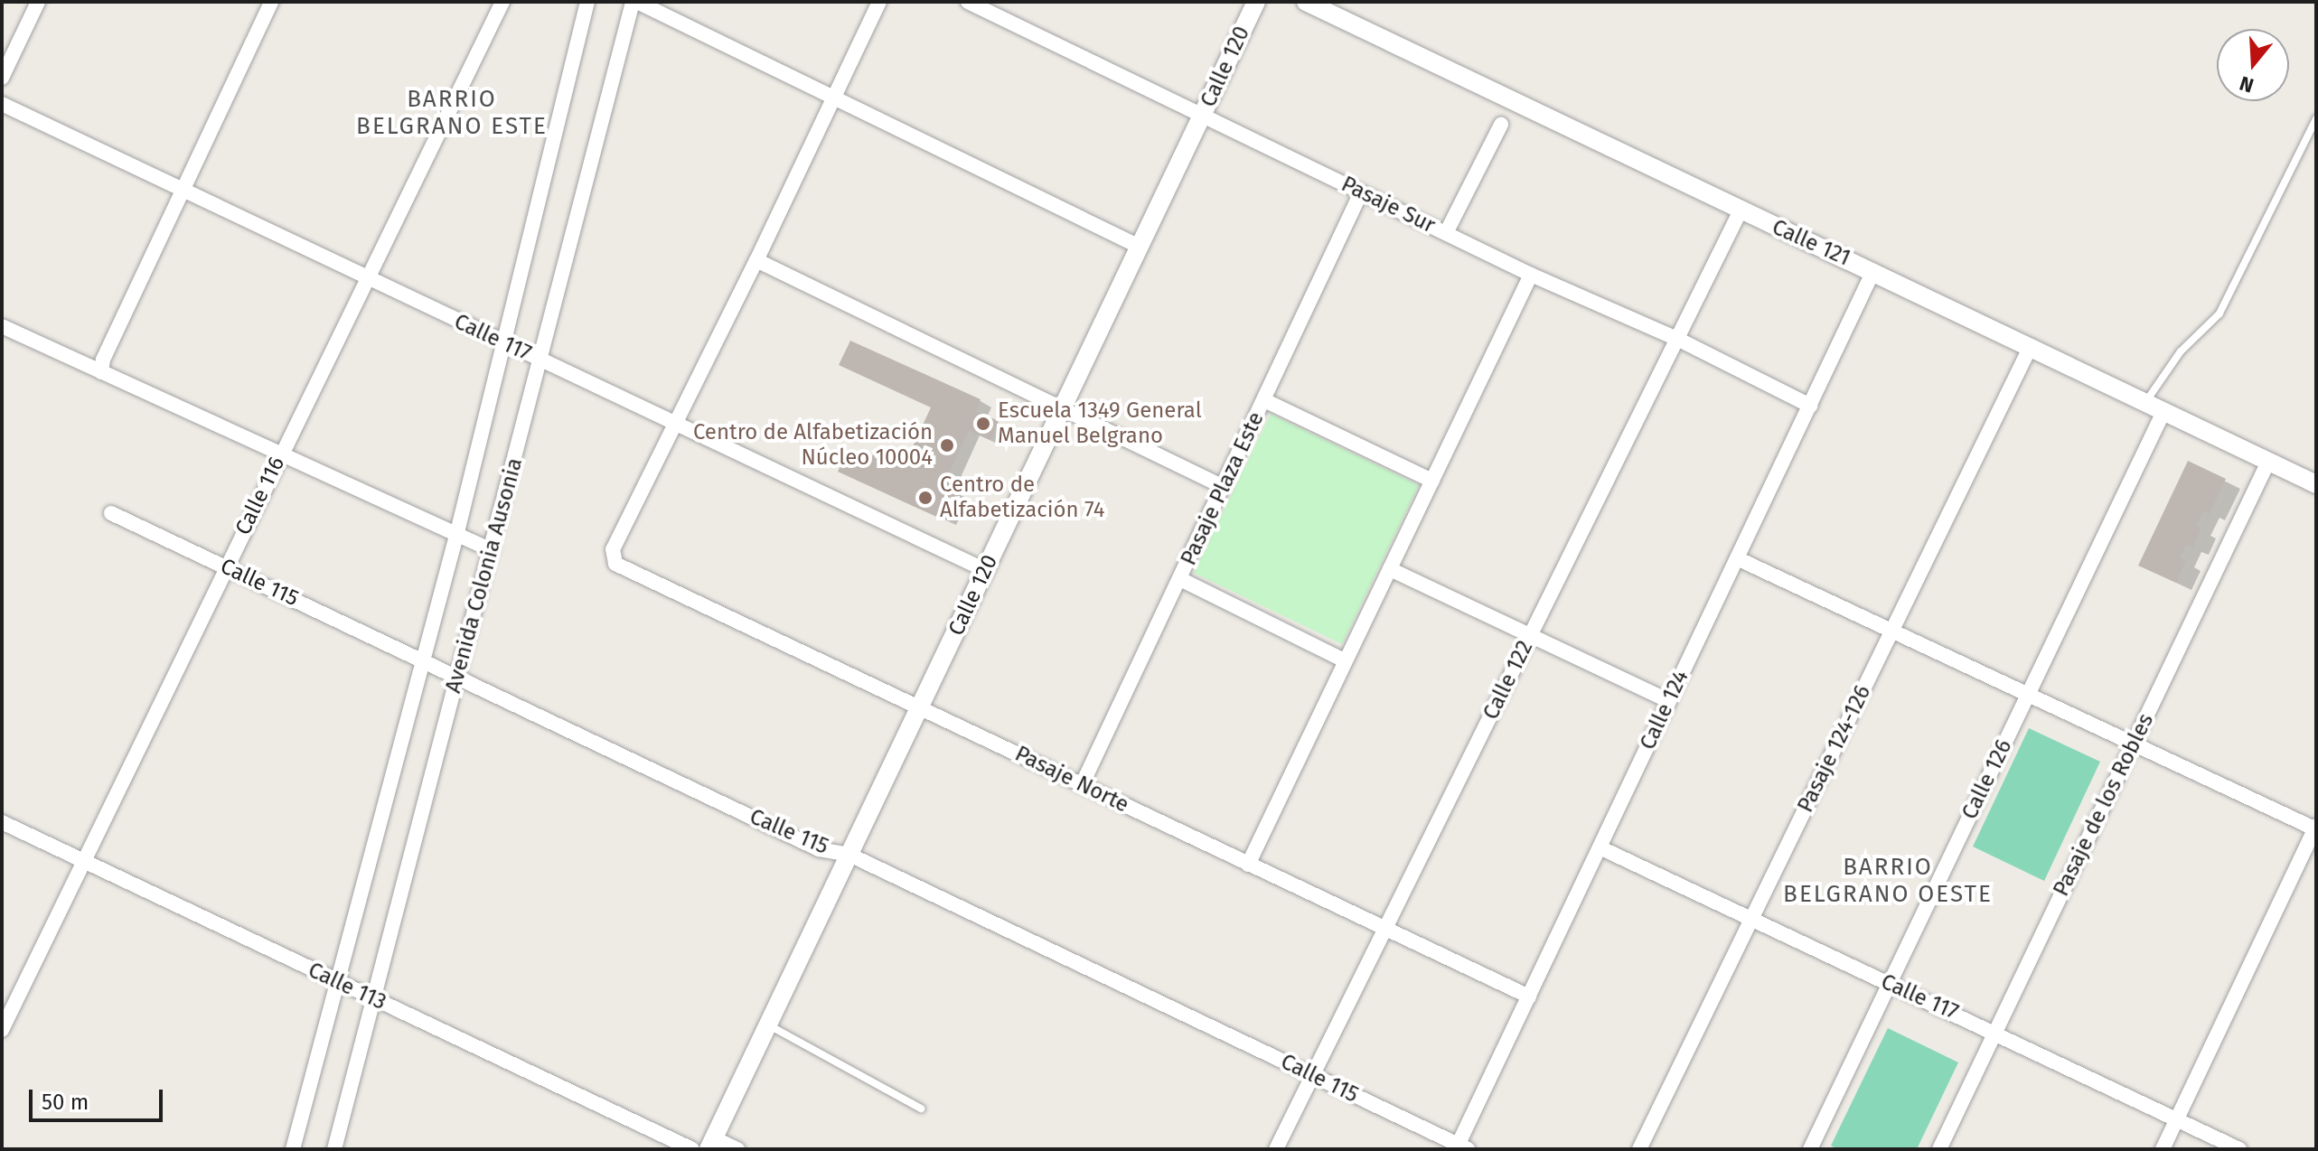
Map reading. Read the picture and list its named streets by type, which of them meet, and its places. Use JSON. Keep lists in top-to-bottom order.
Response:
{
  "streets": {
    "street": [
      "Calle 120",
      "Pasaje Sur",
      "Calle 121",
      "Calle 117",
      "Pasaje Plaza Este",
      "Calle 116",
      "Avenida Colonia Ausonia",
      "Calle 115",
      "Calle 122",
      "Calle 124",
      "Pasaje 124-126",
      "Pasaje Norte",
      "Calle 126",
      "Pasaje de los Robles",
      "Calle 113"
    ]
  },
  "crossings": [
    ["Calle 120", "Pasaje Sur"],
    ["Calle 120", "Calle 117"],
    ["Calle 120", "Calle 115"],
    ["Calle 120", "Pasaje Norte"],
    ["Pasaje Sur", "Pasaje Plaza Este"],
    ["Pasaje Sur", "Calle 122"],
    ["Pasaje Sur", "Calle 124"],
    ["Calle 121", "Calle 122"],
    ["Calle 121", "Calle 124"],
    ["Calle 121", "Pasaje 124-126"],
    ["Calle 121", "Calle 126"],
    ["Calle 121", "Pasaje de los Robles"],
    ["Calle 117", "Calle 116"],
    ["Calle 117", "Avenida Colonia Ausonia"],
    ["Calle 117", "Calle 124"],
    ["Calle 117", "Pasaje 124-126"],
    ["Calle 117", "Pasaje Norte"],
    ["Calle 117", "Calle 126"],
    ["Calle 117", "Pasaje de los Robles"],
    ["Pasaje Plaza Este", "Pasaje Norte"],
    ["Calle 116", "Calle 115"],
    ["Calle 116", "Calle 113"],
    ["Avenida Colonia Ausonia", "Calle 115"],
    ["Avenida Colonia Ausonia", "Calle 113"],
    ["Calle 115", "Calle 122"],
    ["Calle 115", "Calle 124"],
    ["Calle 122", "Pasaje Norte"],
    ["Calle 124", "Pasaje Norte"]
  ],
  "districts": ["BARRIO BELGRANO ESTE", "BARRIO BELGRANO OESTE"],
  "places": ["Escuela 1349 General Manuel Belgrano", "Centro de Alfabetización Núcleo 10004", "Centro de Alfabetización 74"],
  "scale_bar": "50 m",
  "north": "bottom"
}
